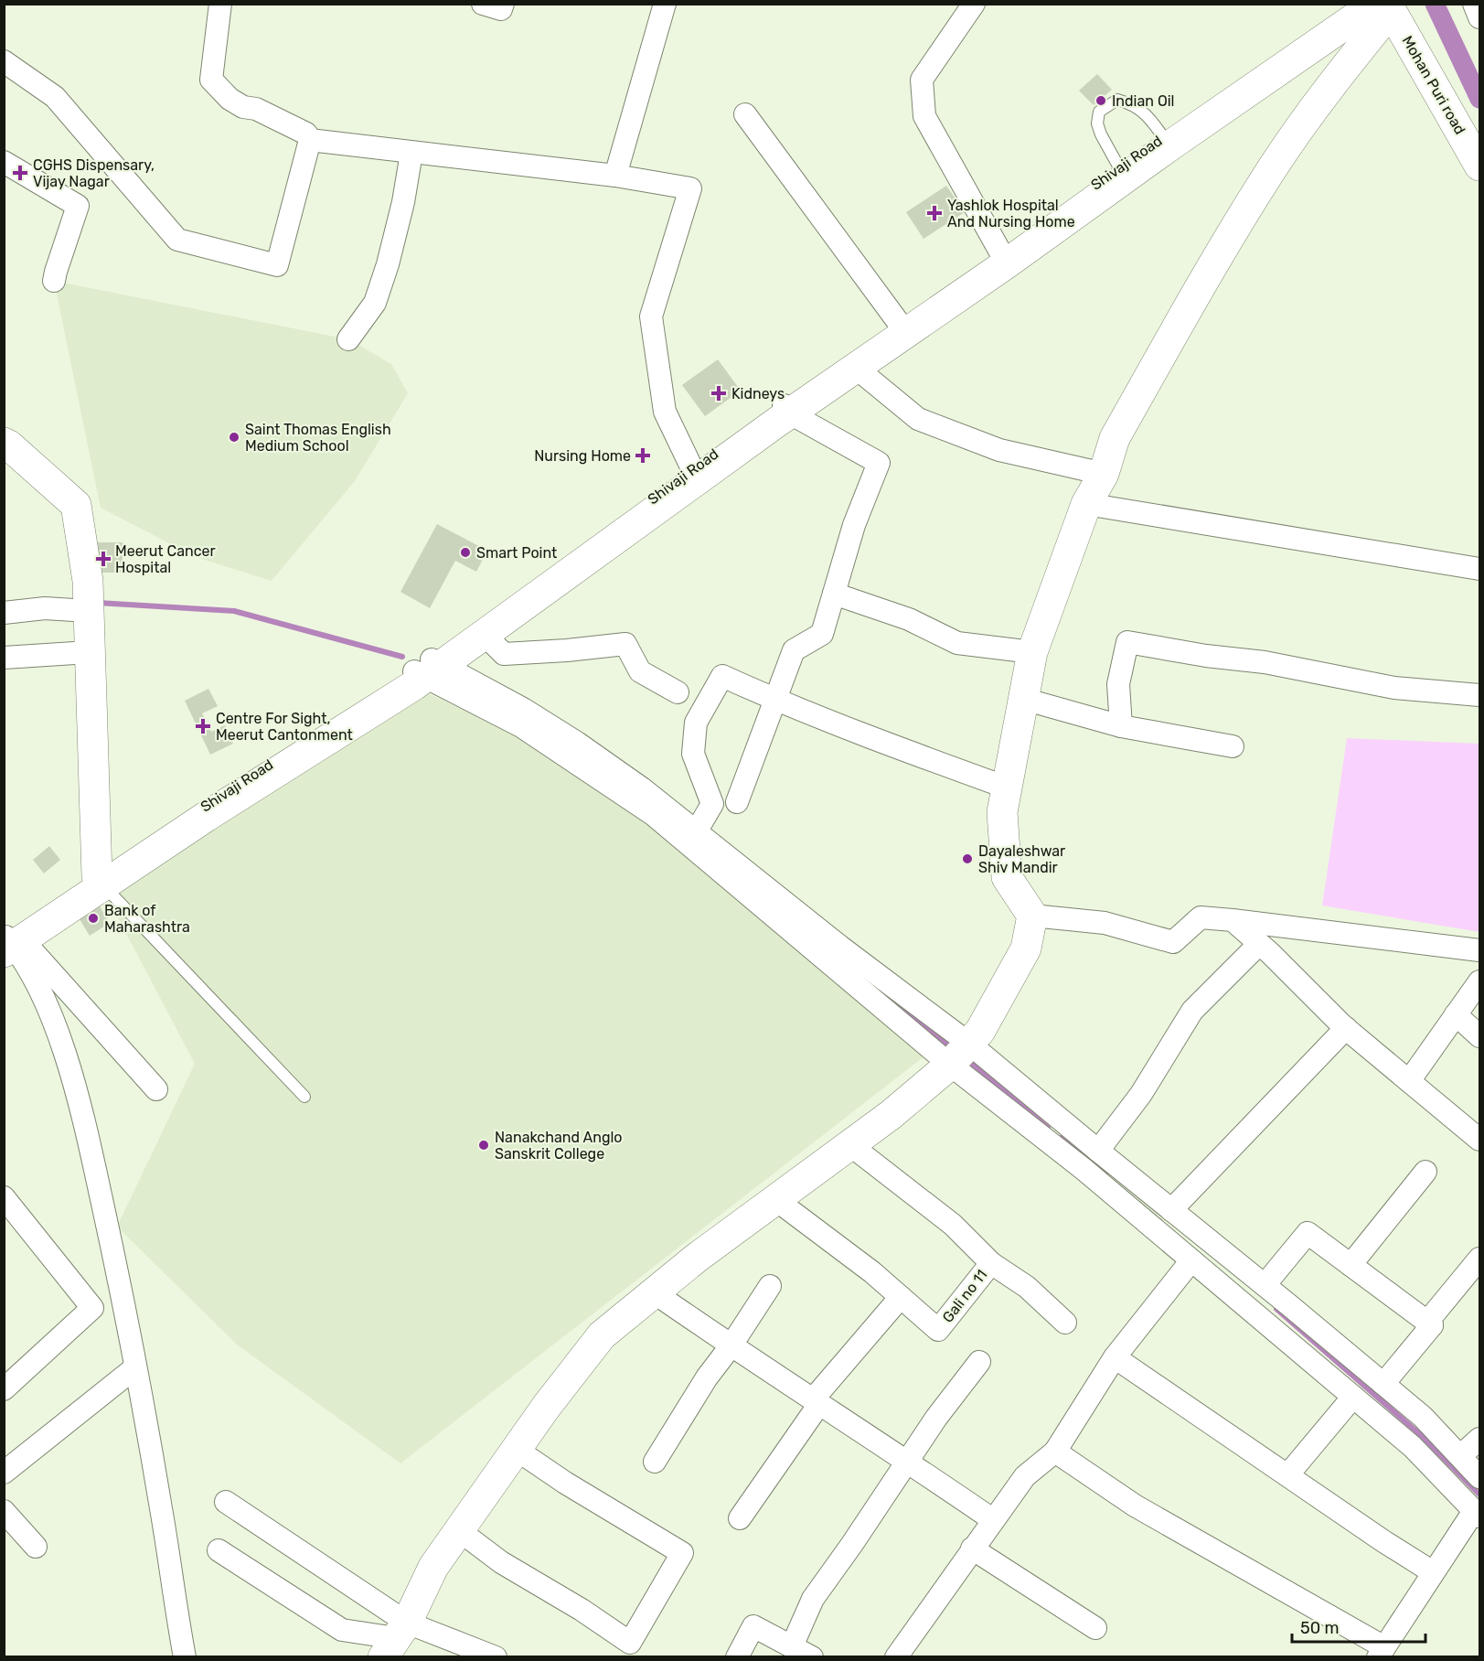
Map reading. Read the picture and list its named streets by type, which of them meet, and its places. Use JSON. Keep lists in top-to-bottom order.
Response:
{
  "streets": {
    "street": ["Mohan Puri road", "Shivaji Road", "Gali no 11"]
  },
  "places": {
    "other": [
      "Indian Oil",
      "Saint Thomas English Medium School",
      "Smart Point",
      "Dayaleshwar Shiv Mandir",
      "Bank of Maharashtra",
      "Nanakchand Anglo Sanskrit College"
    ],
    "health": [
      "CGHS Dispensary, Vijay Nagar",
      "Yashlok Hospital And Nursing Home",
      "Kidneys",
      "Nursing Home",
      "Meerut Cancer Hospital",
      "Centre For Sight, Meerut Cantonment"
    ]
  },
  "scale_bar": "50 m"
}
